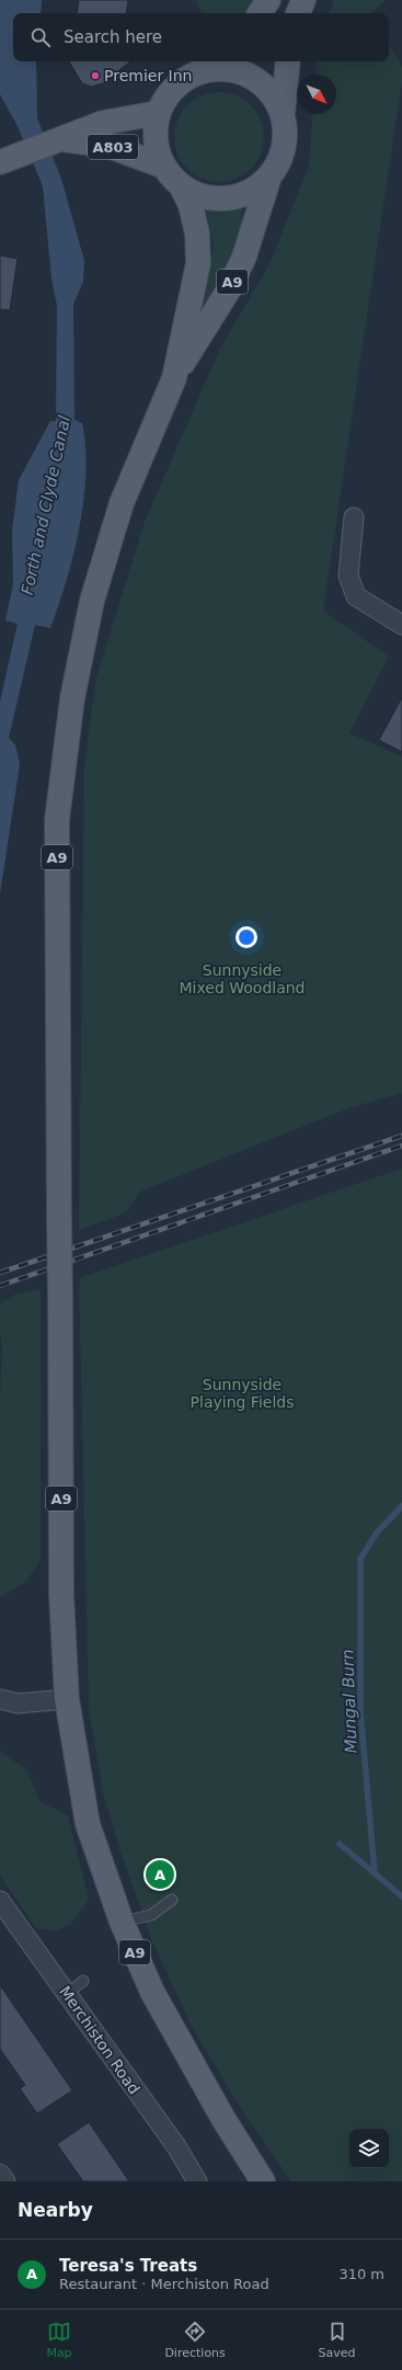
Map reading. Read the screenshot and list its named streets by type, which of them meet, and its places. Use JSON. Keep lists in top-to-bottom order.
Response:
{
  "streets": {
    "main road": ["A803", "A9"],
    "street": ["Merchiston Road"]
  },
  "crossings": [
    ["A803", "A9"]
  ],
  "water": ["Forth and Clyde Canal", "Mungal Burn"],
  "parks": ["Sunnyside Mixed Woodland", "Sunnyside Playing Fields"],
  "places": ["Premier Inn"],
  "north": "bottom right",
  "page": {
    "search": "Search here",
    "pins": "A",
    "heading": "Nearby",
    "list": [
      {
        "mark": "A",
        "name": "Teresa's Treats",
        "note": "Restaurant · Merchiston Road",
        "value": "310 m"
      }
    ],
    "nav": ["Map", "Directions", "Saved"]
  }
}
